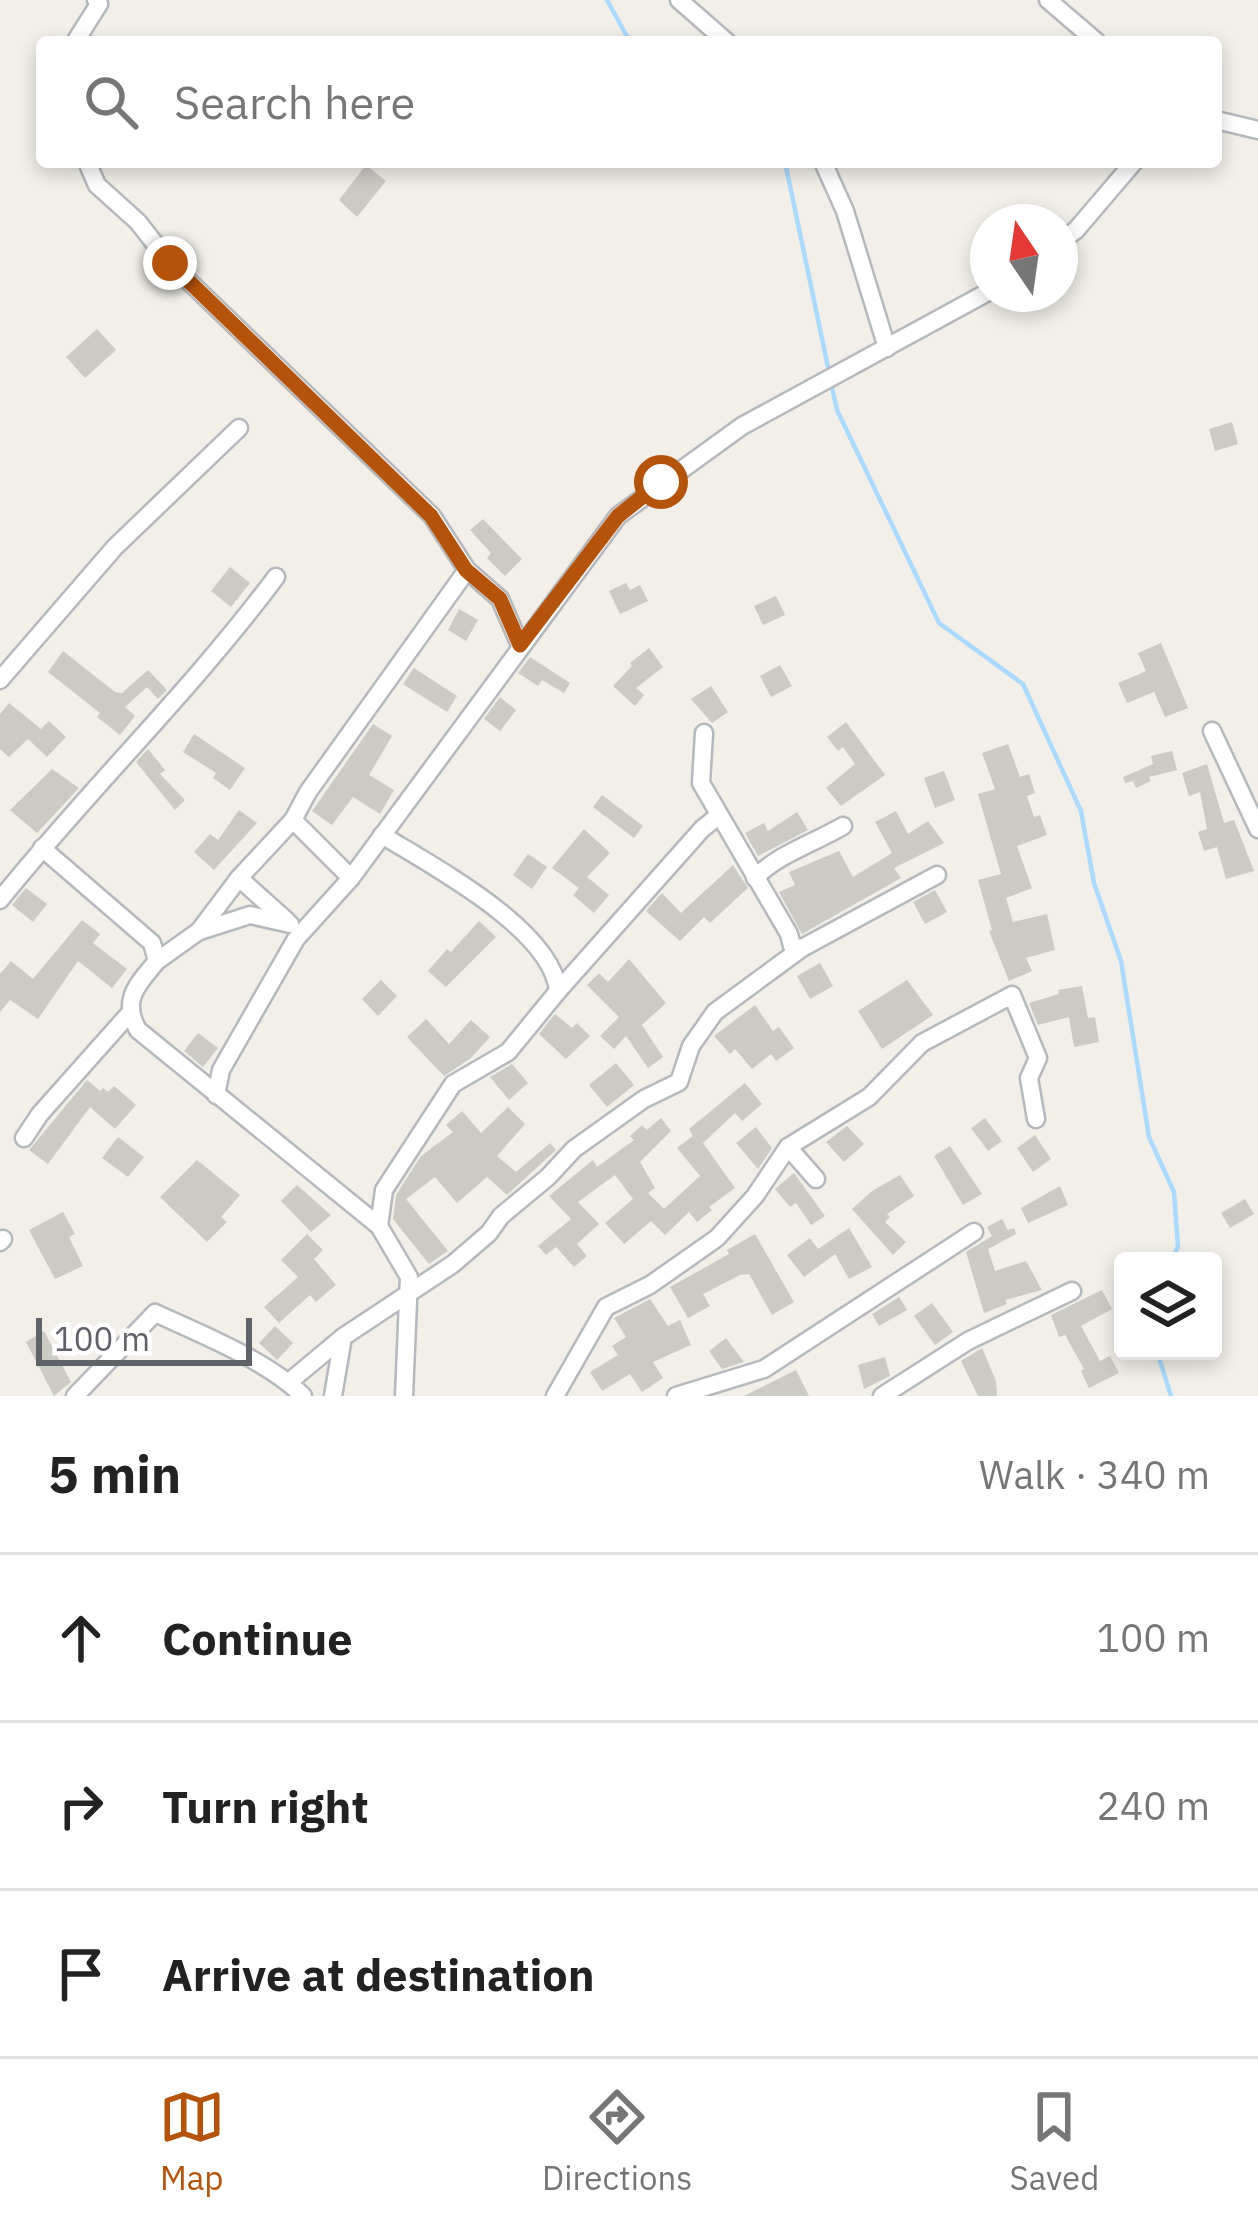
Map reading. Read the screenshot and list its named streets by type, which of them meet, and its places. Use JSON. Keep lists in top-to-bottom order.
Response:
{
  "scale_bar": "100 m",
  "north": "top",
  "page": {
    "search": "Search here",
    "scale": "100 m",
    "heading": ["5 min", "Walk · 340 m"],
    "list": [
      ["Continue", "100 m"],
      ["Turn right", "240 m"],
      "Arrive at destination"
    ],
    "nav": ["Map", "Directions", "Saved"]
  }
}
